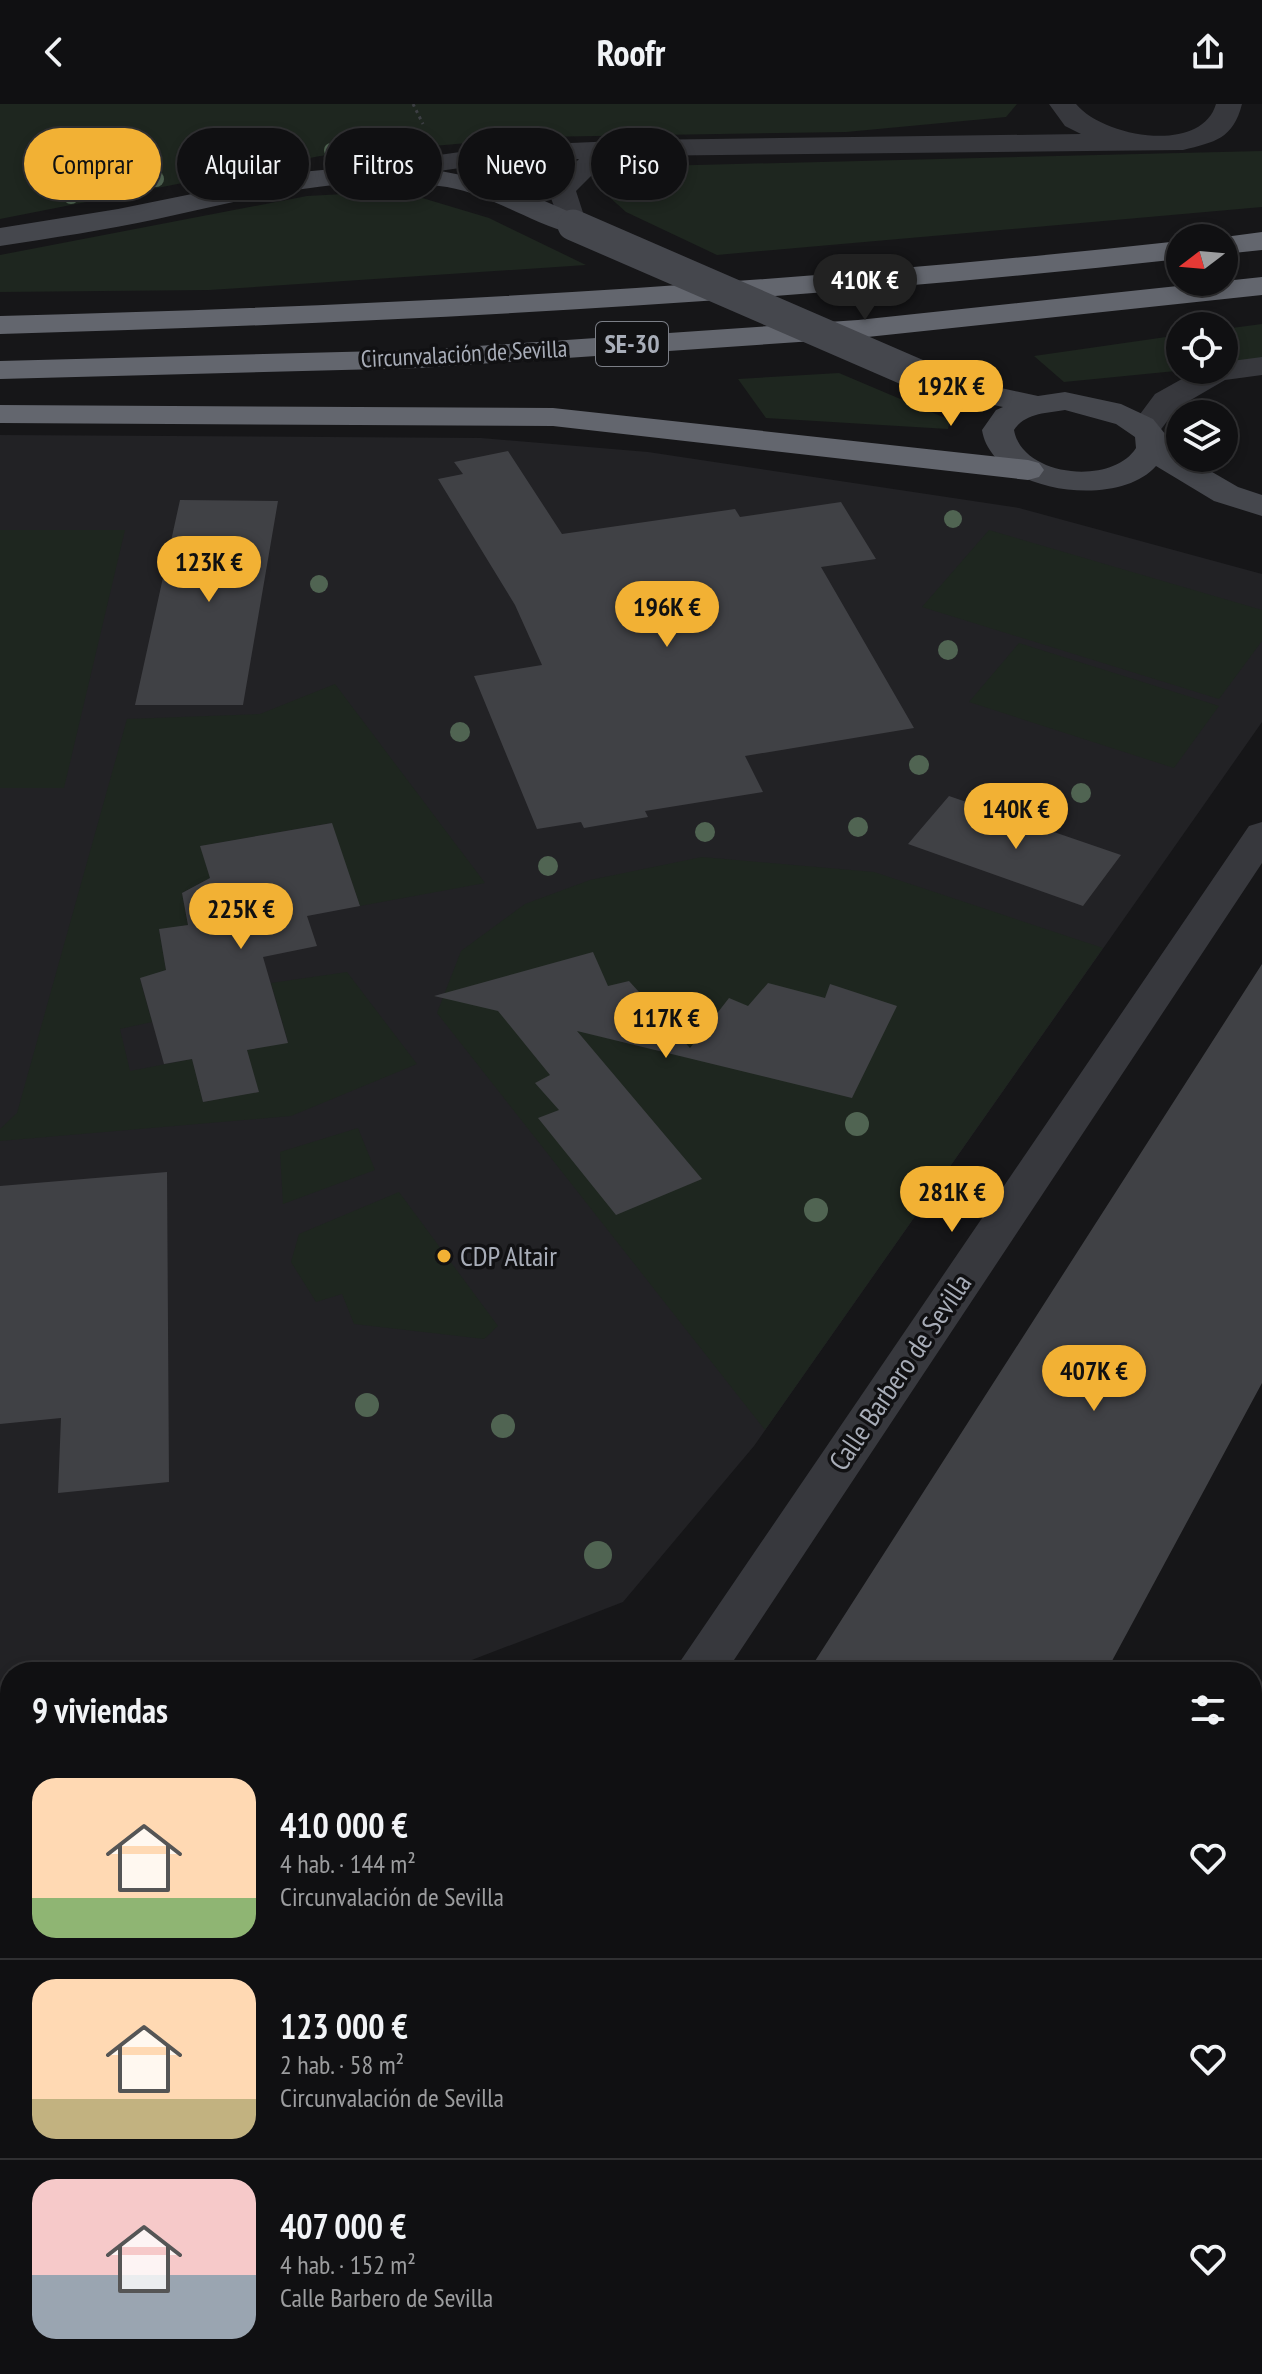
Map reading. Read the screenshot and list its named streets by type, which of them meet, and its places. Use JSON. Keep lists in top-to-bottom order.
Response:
{
  "streets": {
    "highway": ["SE-30", "Circunvalación de Sevilla"],
    "street": ["Calle Barbero de Sevilla"]
  },
  "places": ["CDP Altair"],
  "north": "left",
  "page": {
    "header": "Roofr",
    "chip": [
      "Comprar",
      "Alquilar",
      "Filtros",
      "Nuevo",
      "Piso"
    ],
    "price": [
      "410K €",
      "192K €",
      "123K €",
      "196K €",
      "140K €",
      "225K €",
      "117K €",
      "281K €",
      "407K €"
    ],
    "heading": "9 viviendas",
    "list": [
      {
        "name": "410 000 €",
        "note": "4 hab. · 144 m² · Circunvalación de Sevilla"
      },
      {
        "name": "123 000 €",
        "note": "2 hab. · 58 m² · Circunvalación de Sevilla"
      },
      {
        "name": "407 000 €",
        "note": "4 hab. · 152 m² · Calle Barbero de Sevilla"
      }
    ]
  }
}
